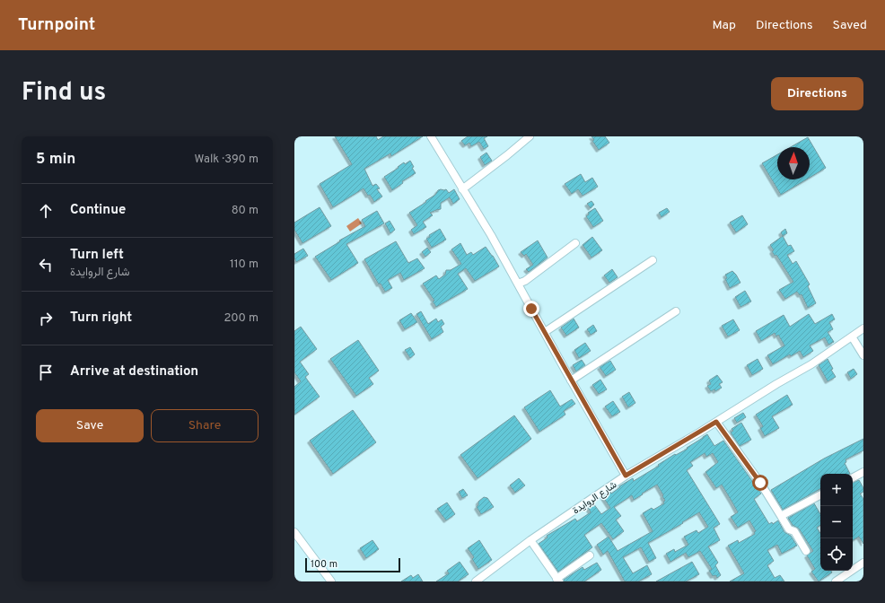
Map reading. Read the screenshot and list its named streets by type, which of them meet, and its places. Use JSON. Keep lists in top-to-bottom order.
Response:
{
  "streets": {
    "street": ["شارع الروايدة"]
  },
  "scale_bar": "100 m",
  "north": "top",
  "page": {
    "header": "Turnpoint",
    "nav": ["Map", "Directions", "Saved"],
    "title": "Find us",
    "buttons": [
      "Directions",
      ["Save", "Share"]
    ],
    "heading": ["5 min", "Walk · 390 m"],
    "list": [
      ["Continue", "80 m"],
      ["Turn left", "شارع الروايدة", "110 m"],
      ["Turn right", "200 m"],
      "Arrive at destination"
    ],
    "map_buttons": ["+", "−"],
    "scale": "100 m"
  }
}
